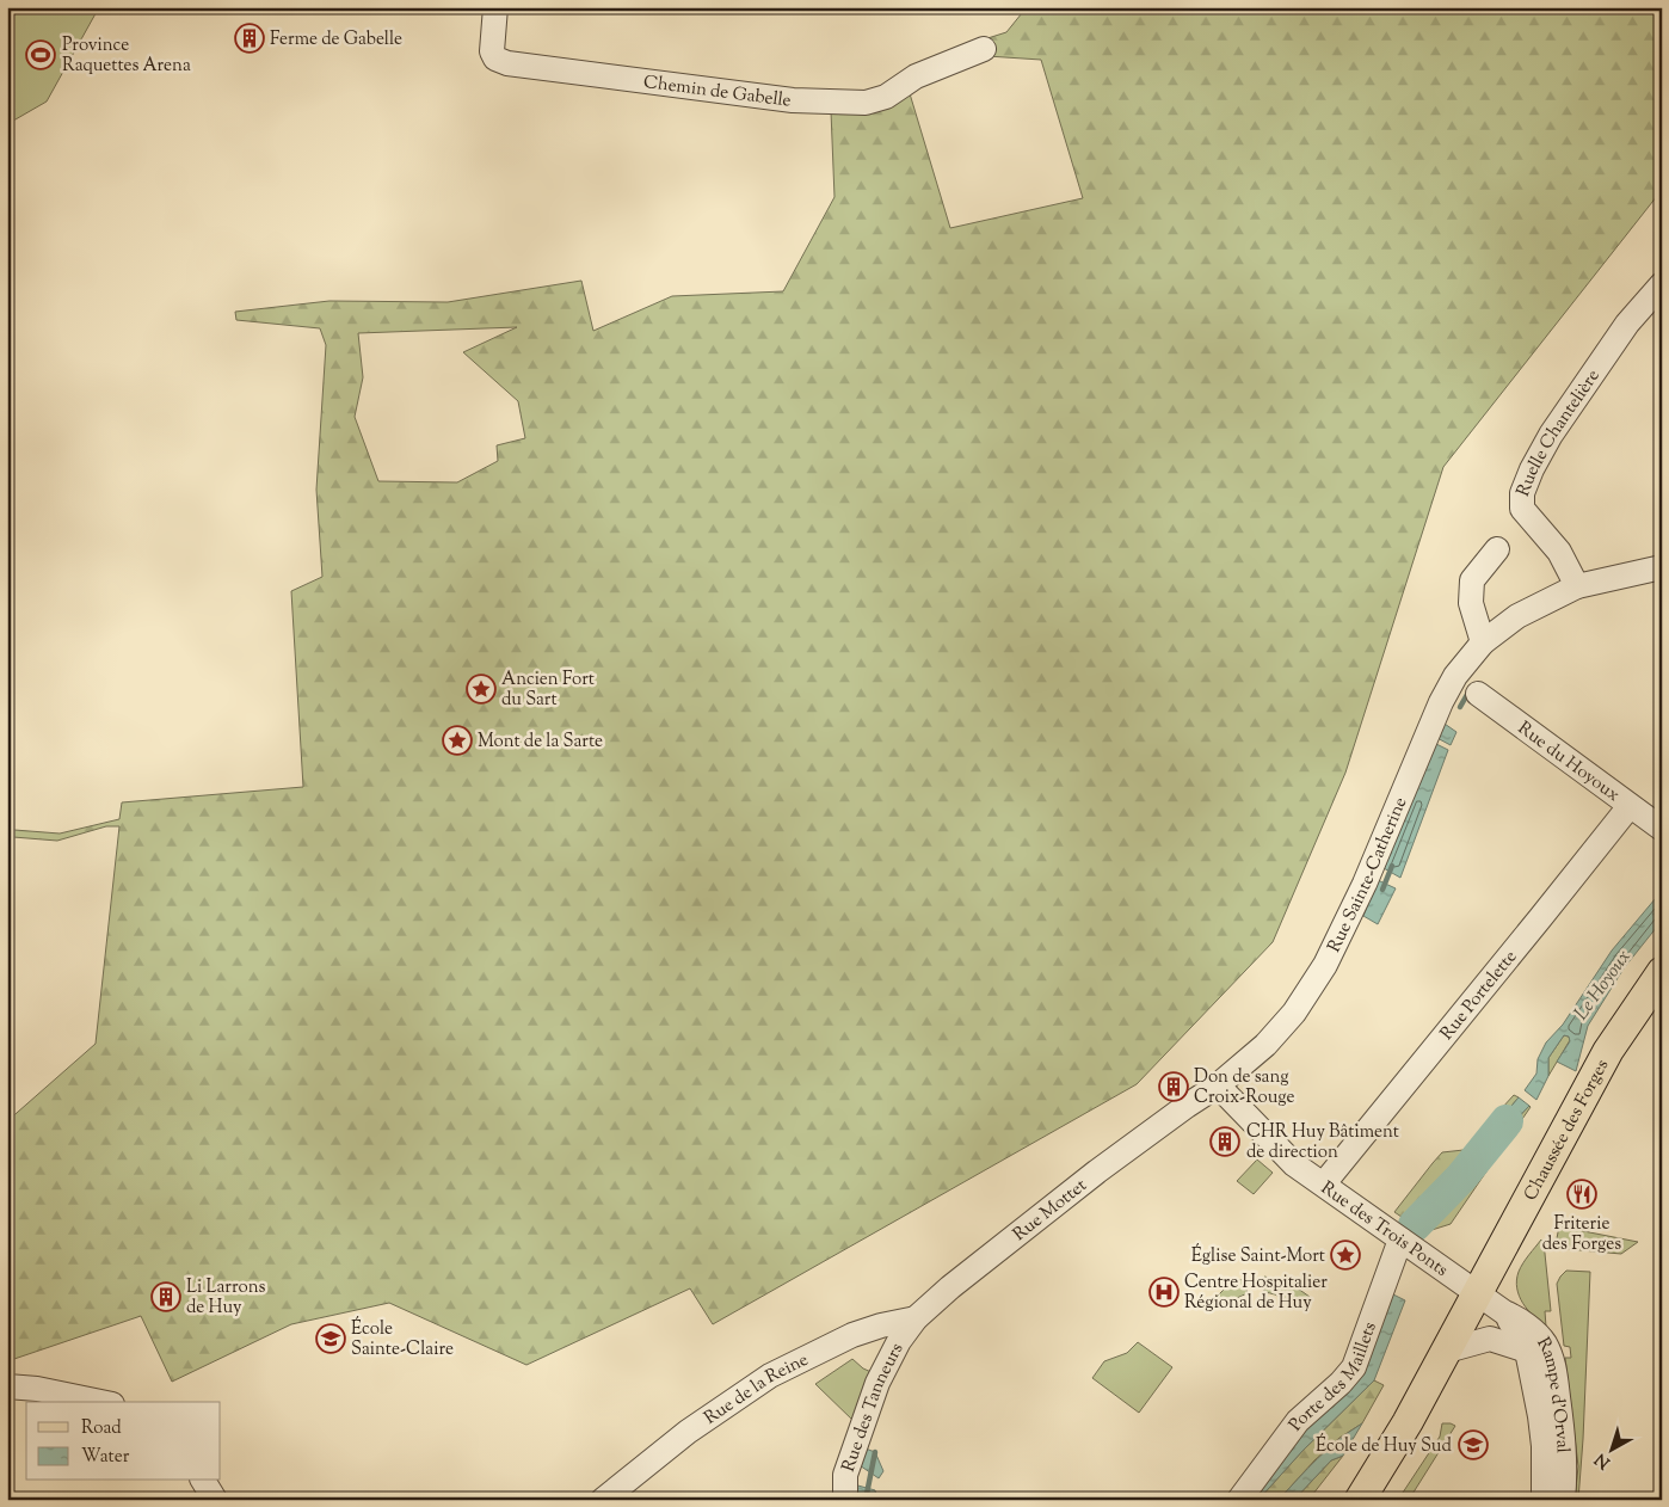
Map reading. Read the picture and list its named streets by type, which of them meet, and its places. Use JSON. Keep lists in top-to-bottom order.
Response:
{
  "streets": {
    "main road": ["Chaussée des Forges"],
    "street": [
      "Chemin de Gabelle",
      "Ruelle Chantelière",
      "Rue du Hoyoux",
      "Rue Sainte-Catherine",
      "Rue Portelette",
      "Rue Mottet",
      "Rue des Trois Ponts",
      "Porte des Maillets",
      "Rue de la Reine",
      "Rampe d'Orval",
      "Rue des Tanneurs"
    ]
  },
  "crossings": [
    ["Ruelle Chantelière", "Rue Sainte-Catherine"],
    ["Rue du Hoyoux", "Rue Portelette"],
    ["Rue Sainte-Catherine", "Rue Mottet"],
    ["Rue Sainte-Catherine", "Rue des Trois Ponts"],
    ["Rue Portelette", "Rue des Trois Ponts"],
    ["Chaussée des Forges", "Rue des Trois Ponts"],
    ["Rue Mottet", "Rue de la Reine"],
    ["Rue Mottet", "Rue des Tanneurs"],
    ["Rue des Trois Ponts", "Porte des Maillets"],
    ["Rue des Trois Ponts", "Rampe d'Orval"],
    ["Rue de la Reine", "Rue des Tanneurs"]
  ],
  "water": ["Le Hoyoux"],
  "places": {
    "building": [
      "Ferme de Gabelle",
      "Don de sang Croix-Rouge",
      "CHR Huy Bâtiment de direction",
      "Li Larrons de Huy"
    ],
    "sports": ["Province Raquettes Arena"],
    "place": ["Ancien Fort du Sart", "Mont de la Sarte", "Église Saint-Mort"],
    "restaurant": ["Friterie des Forges"],
    "hospital": ["Centre Hospitalier Régional de Huy"],
    "school or university": ["École Sainte-Claire", "École de Huy Sud"]
  },
  "legend": ["Road", "Water"],
  "north": "bottom left"
}
